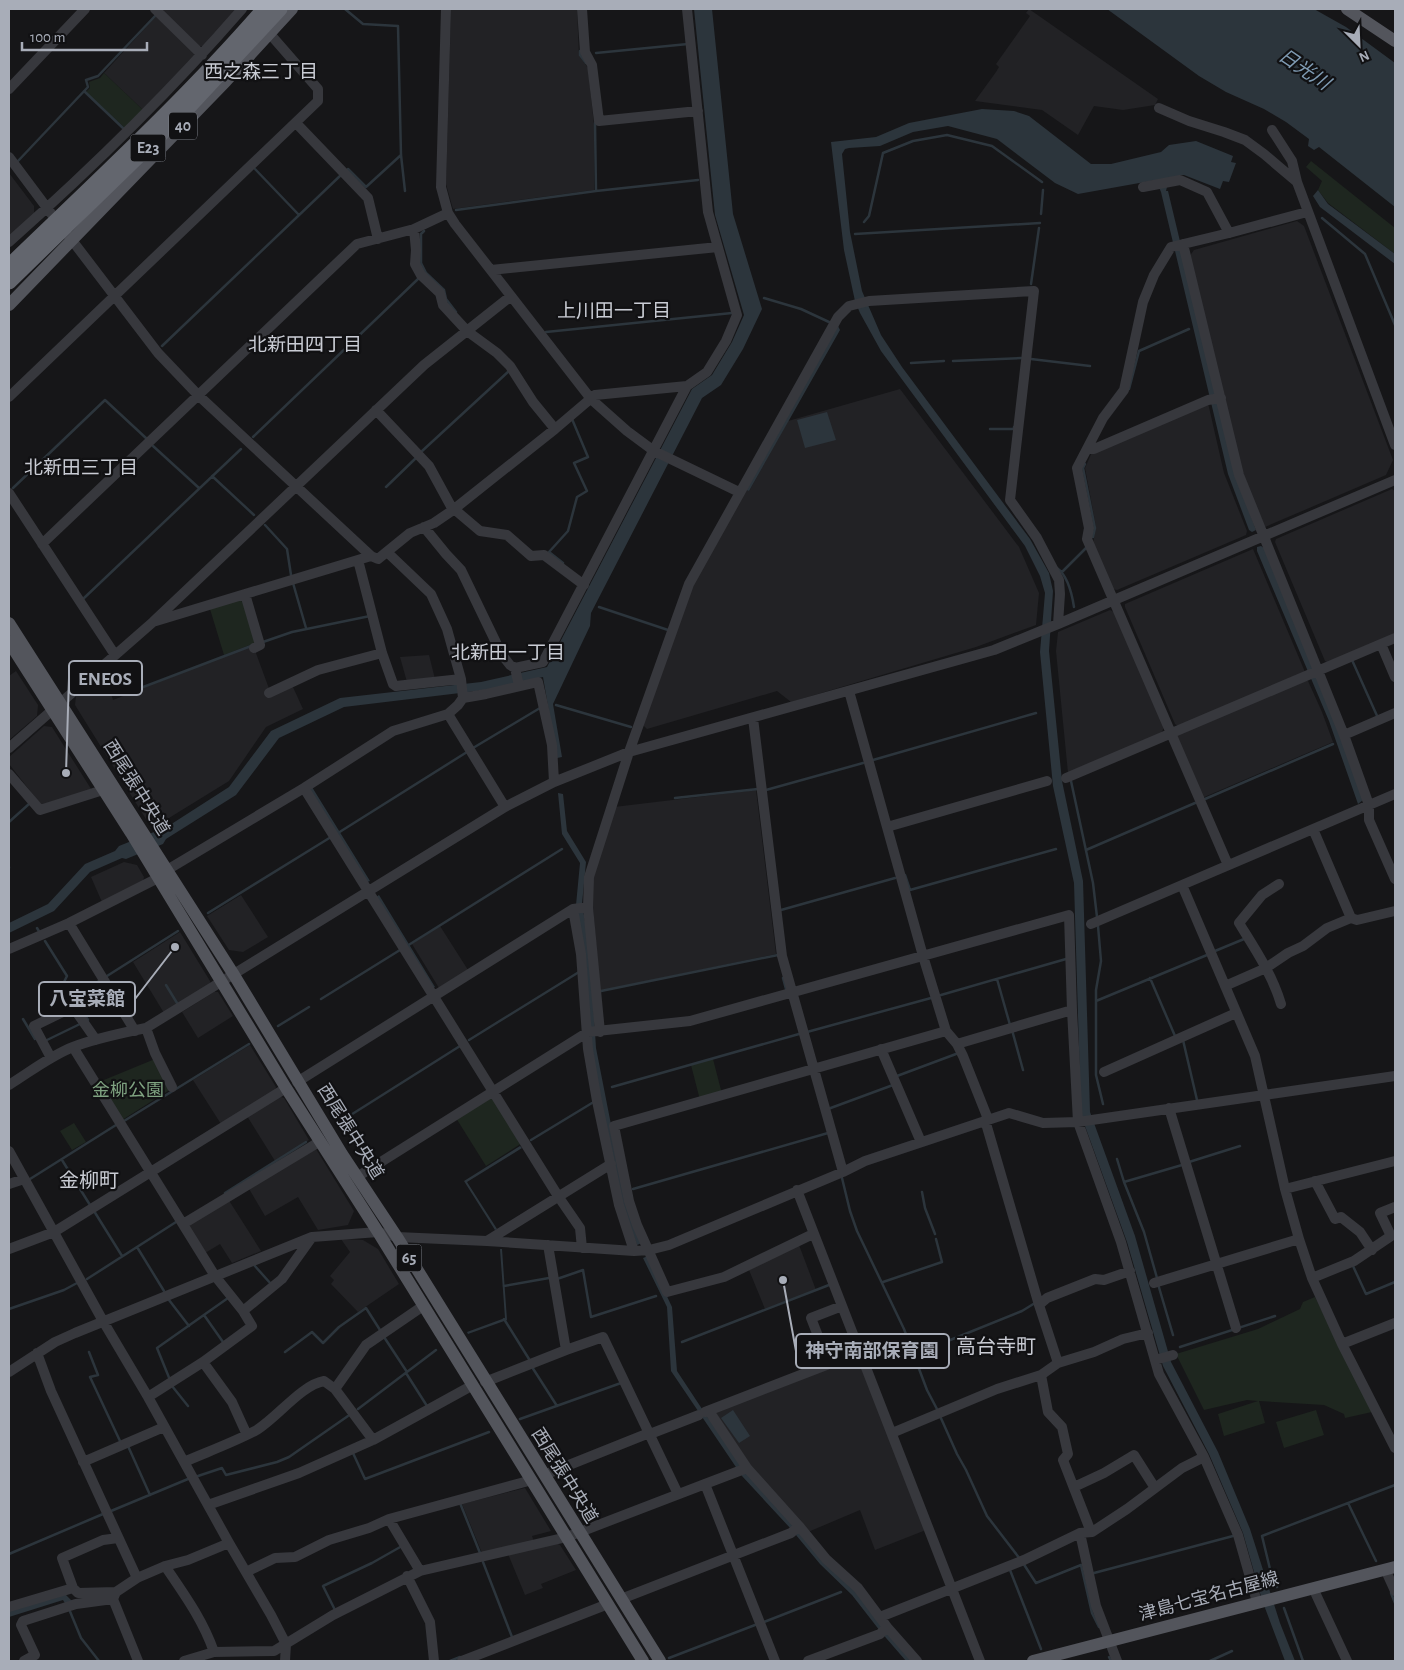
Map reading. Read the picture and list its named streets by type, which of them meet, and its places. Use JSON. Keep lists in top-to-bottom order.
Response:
{
  "streets": {
    "highway": ["E23"],
    "main road": [
      "40",
      "西尾張中央道",
      "65",
      "津島七宝名古屋線"
    ]
  },
  "districts": [
    "西之森三丁目",
    "上川田一丁目",
    "北新田四丁目",
    "北新田三丁目",
    "北新田一丁目",
    "金柳町",
    "高台寺町"
  ],
  "water": ["日光川"],
  "parks": ["金柳公園"],
  "places": ["ENEOS", "八宝菜館", "神守南部保育園"],
  "scale_bar": "100 m",
  "north": "bottom right"
}
